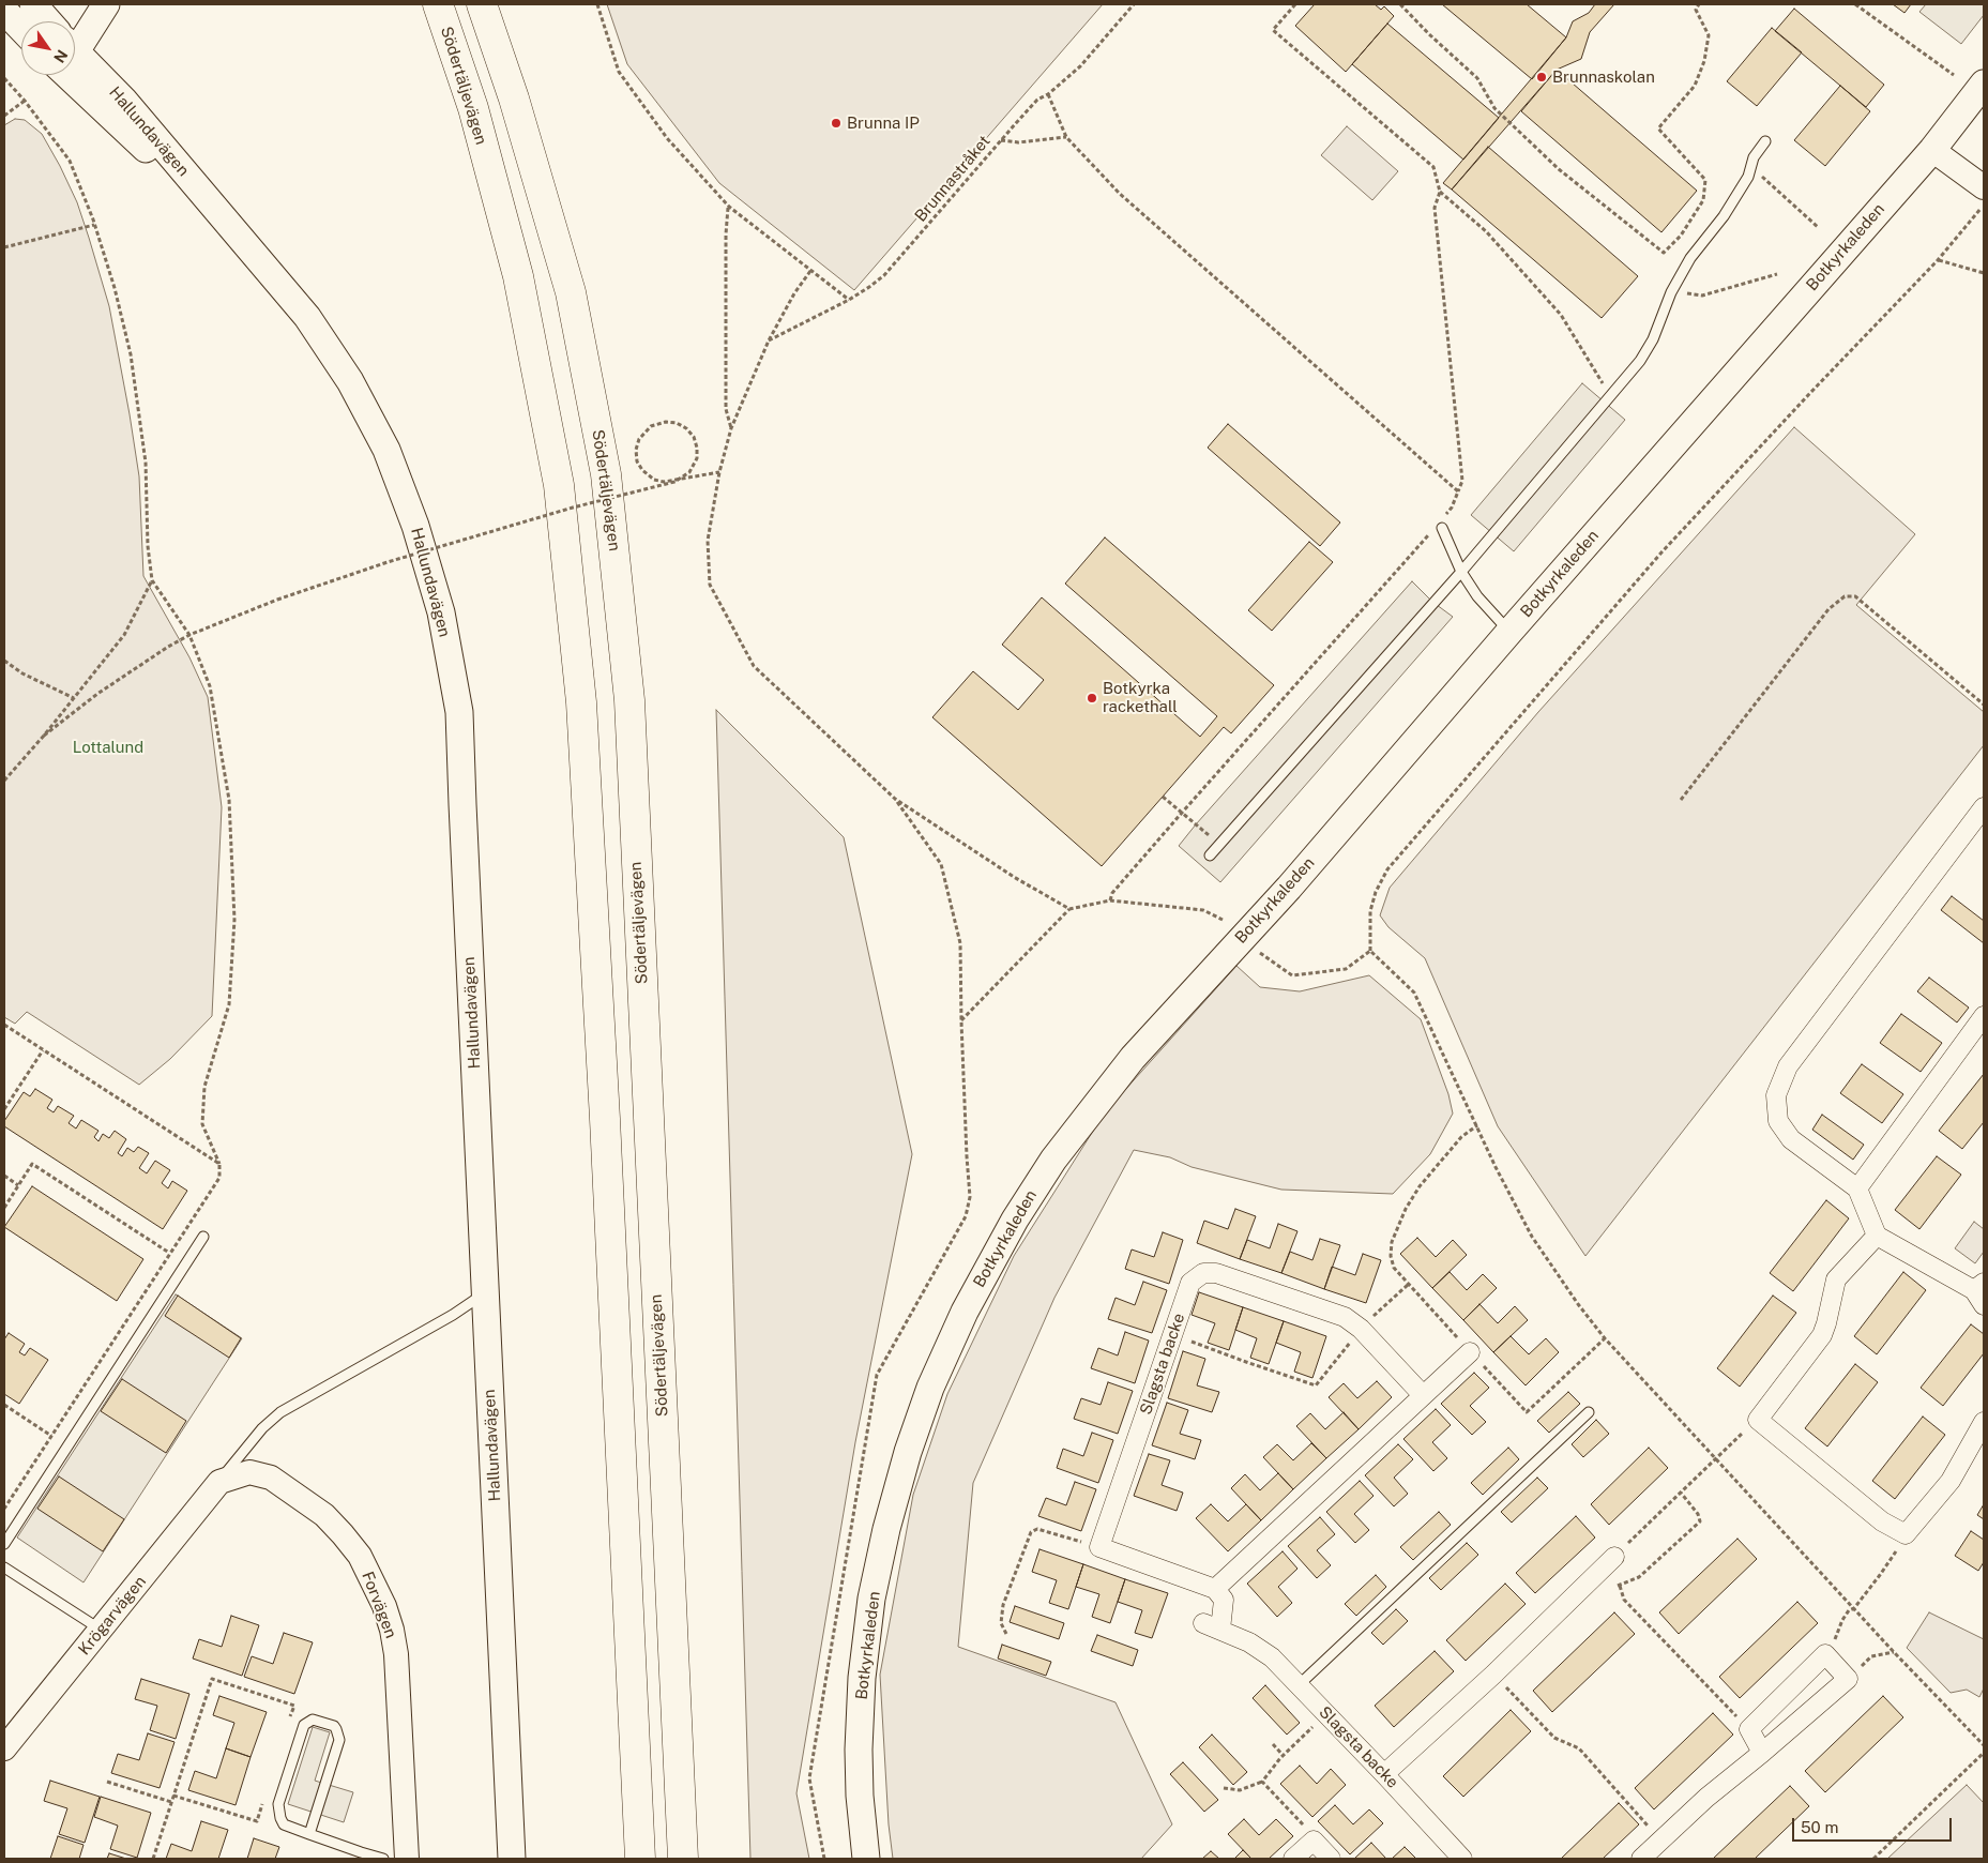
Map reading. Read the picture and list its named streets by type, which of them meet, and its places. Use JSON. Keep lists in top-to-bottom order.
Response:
{
  "streets": {
    "highway": ["Södertäljevägen"],
    "main road": ["Hallundavägen", "Botkyrkaleden"],
    "street": ["Slagsta backe", "Forvägen", "Krögarvägen"],
    "path": ["Brunnastråket"]
  },
  "crossings": [
    ["Forvägen", "Krögarvägen"]
  ],
  "parks": ["Lottalund"],
  "places": ["Brunnaskolan", "Brunna IP", "Botkyrka rackethall"],
  "scale_bar": "50 m",
  "north": "bottom right"
}
